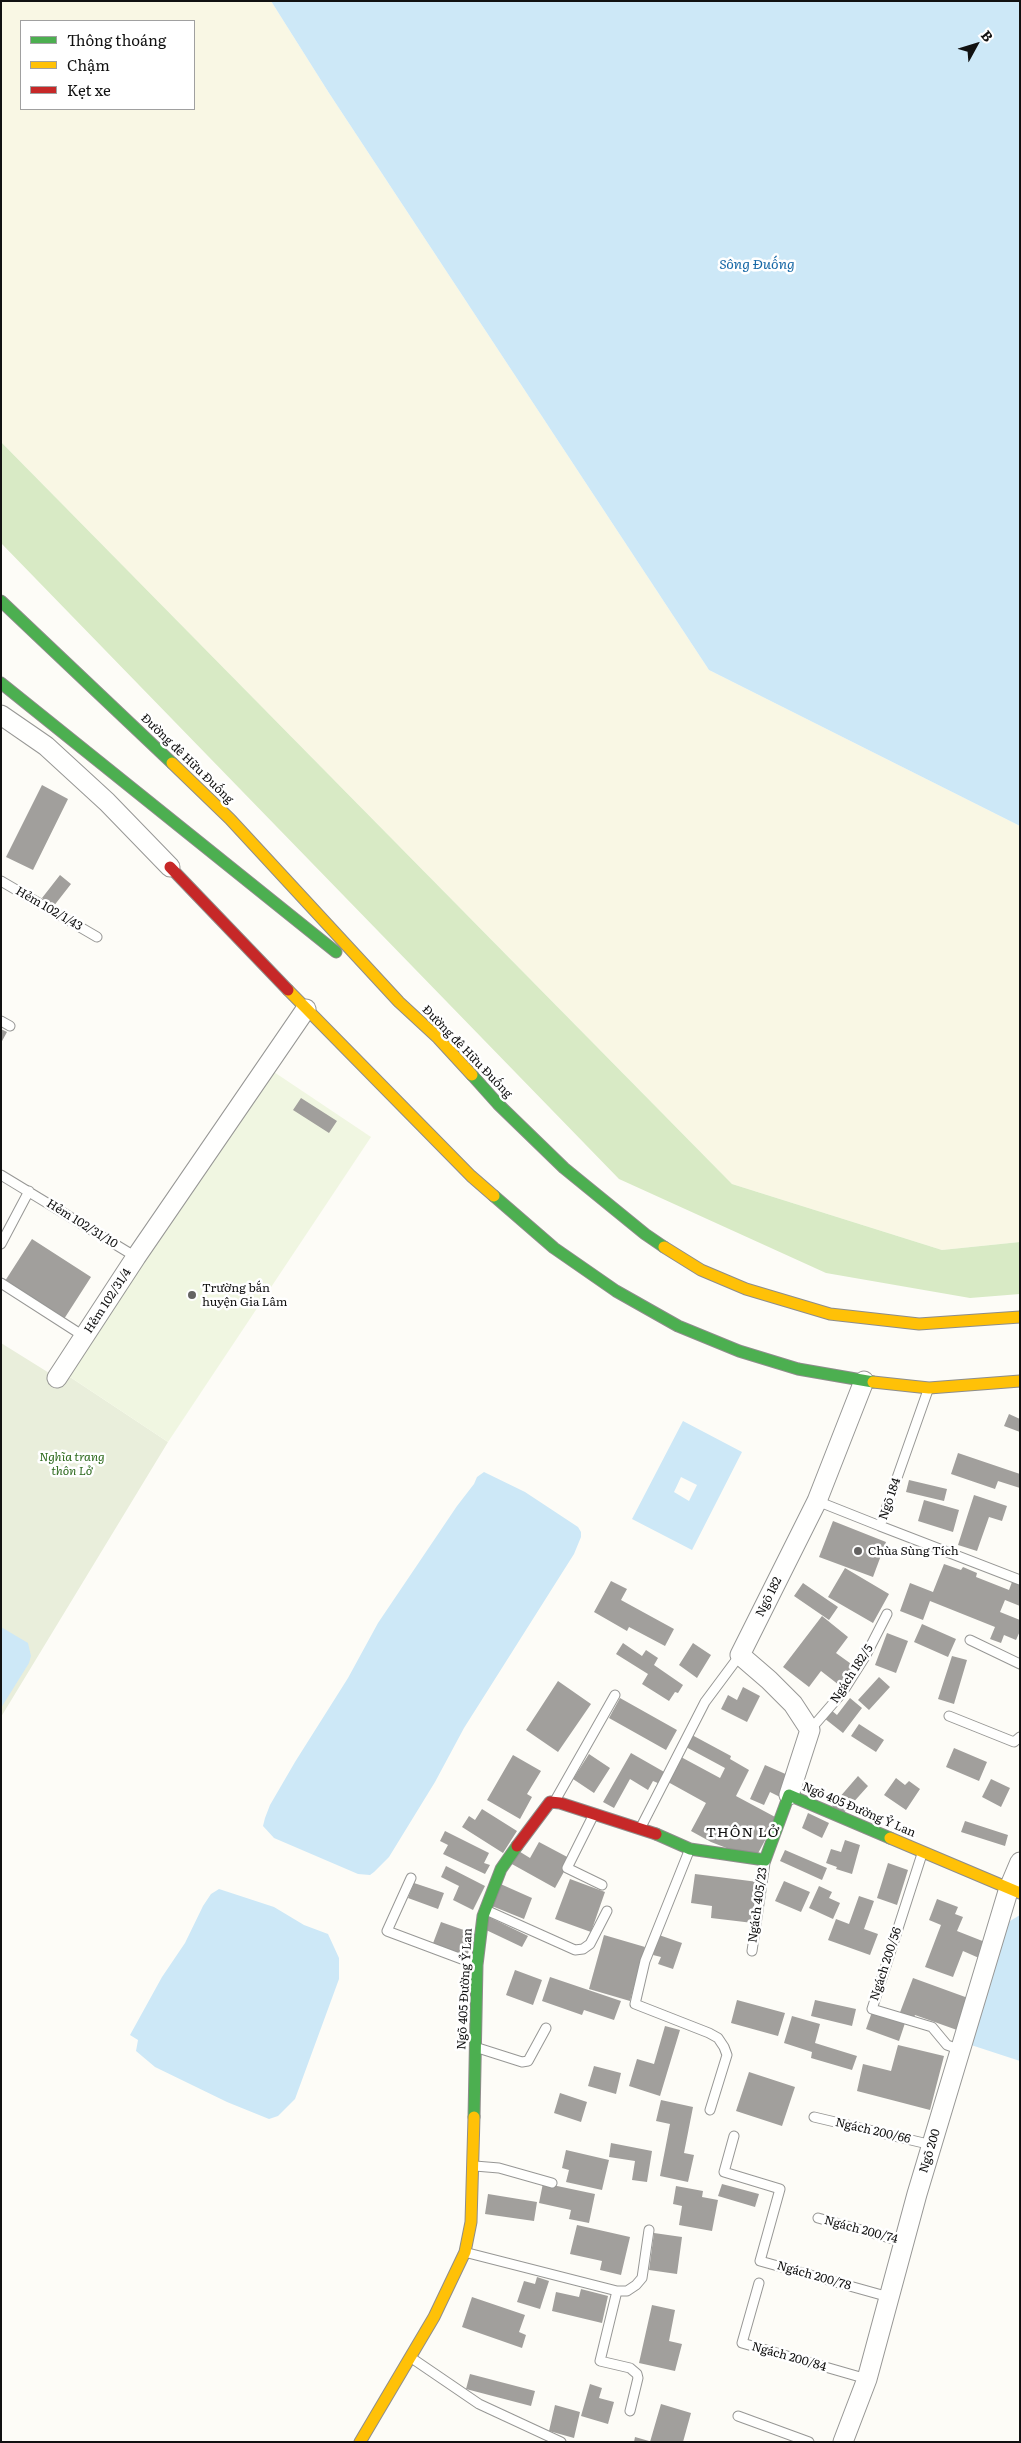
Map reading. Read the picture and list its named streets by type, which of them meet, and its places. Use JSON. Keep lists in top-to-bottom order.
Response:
{
  "streets": {
    "street": [
      "Đường đê Hữu Đuống",
      "Hẻm 102/31/4",
      "Ngõ 182",
      "Ngõ 405 Đường Ỷ Lan",
      "Ngõ 200"
    ],
    "lane": [
      "Hẻm 102/1/43",
      "Hẻm 102/31/10",
      "Ngõ 184",
      "Ngách 182/5",
      "Ngách 405/23",
      "Ngách 200/56",
      "Ngách 200/66",
      "Ngách 200/74",
      "Ngách 200/78",
      "Ngách 200/84"
    ]
  },
  "crossings": [
    ["Hẻm 102/31/10", "Hẻm 102/31/4"],
    ["Ngõ 405 Đường Ỷ Lan", "Ngách 405/23"],
    ["Ngõ 405 Đường Ỷ Lan", "Ngách 200/56"],
    ["Ngõ 405 Đường Ỷ Lan", "Ngõ 200"],
    ["Ngách 200/56", "Ngõ 200"],
    ["Ngách 200/66", "Ngõ 200"],
    ["Ngõ 200", "Ngách 200/74"],
    ["Ngõ 200", "Ngách 200/78"],
    ["Ngõ 200", "Ngách 200/84"]
  ],
  "districts": ["THÔN LỞ"],
  "water": ["Sông Đuống"],
  "parks": ["Nghĩa trang thôn Lở"],
  "places": ["Trường bắn huyện Gia Lâm", "Chùa Sùng Tích"],
  "legend": ["Thông thoáng", "Chậm", "Kẹt xe"],
  "north": "top right"
}
